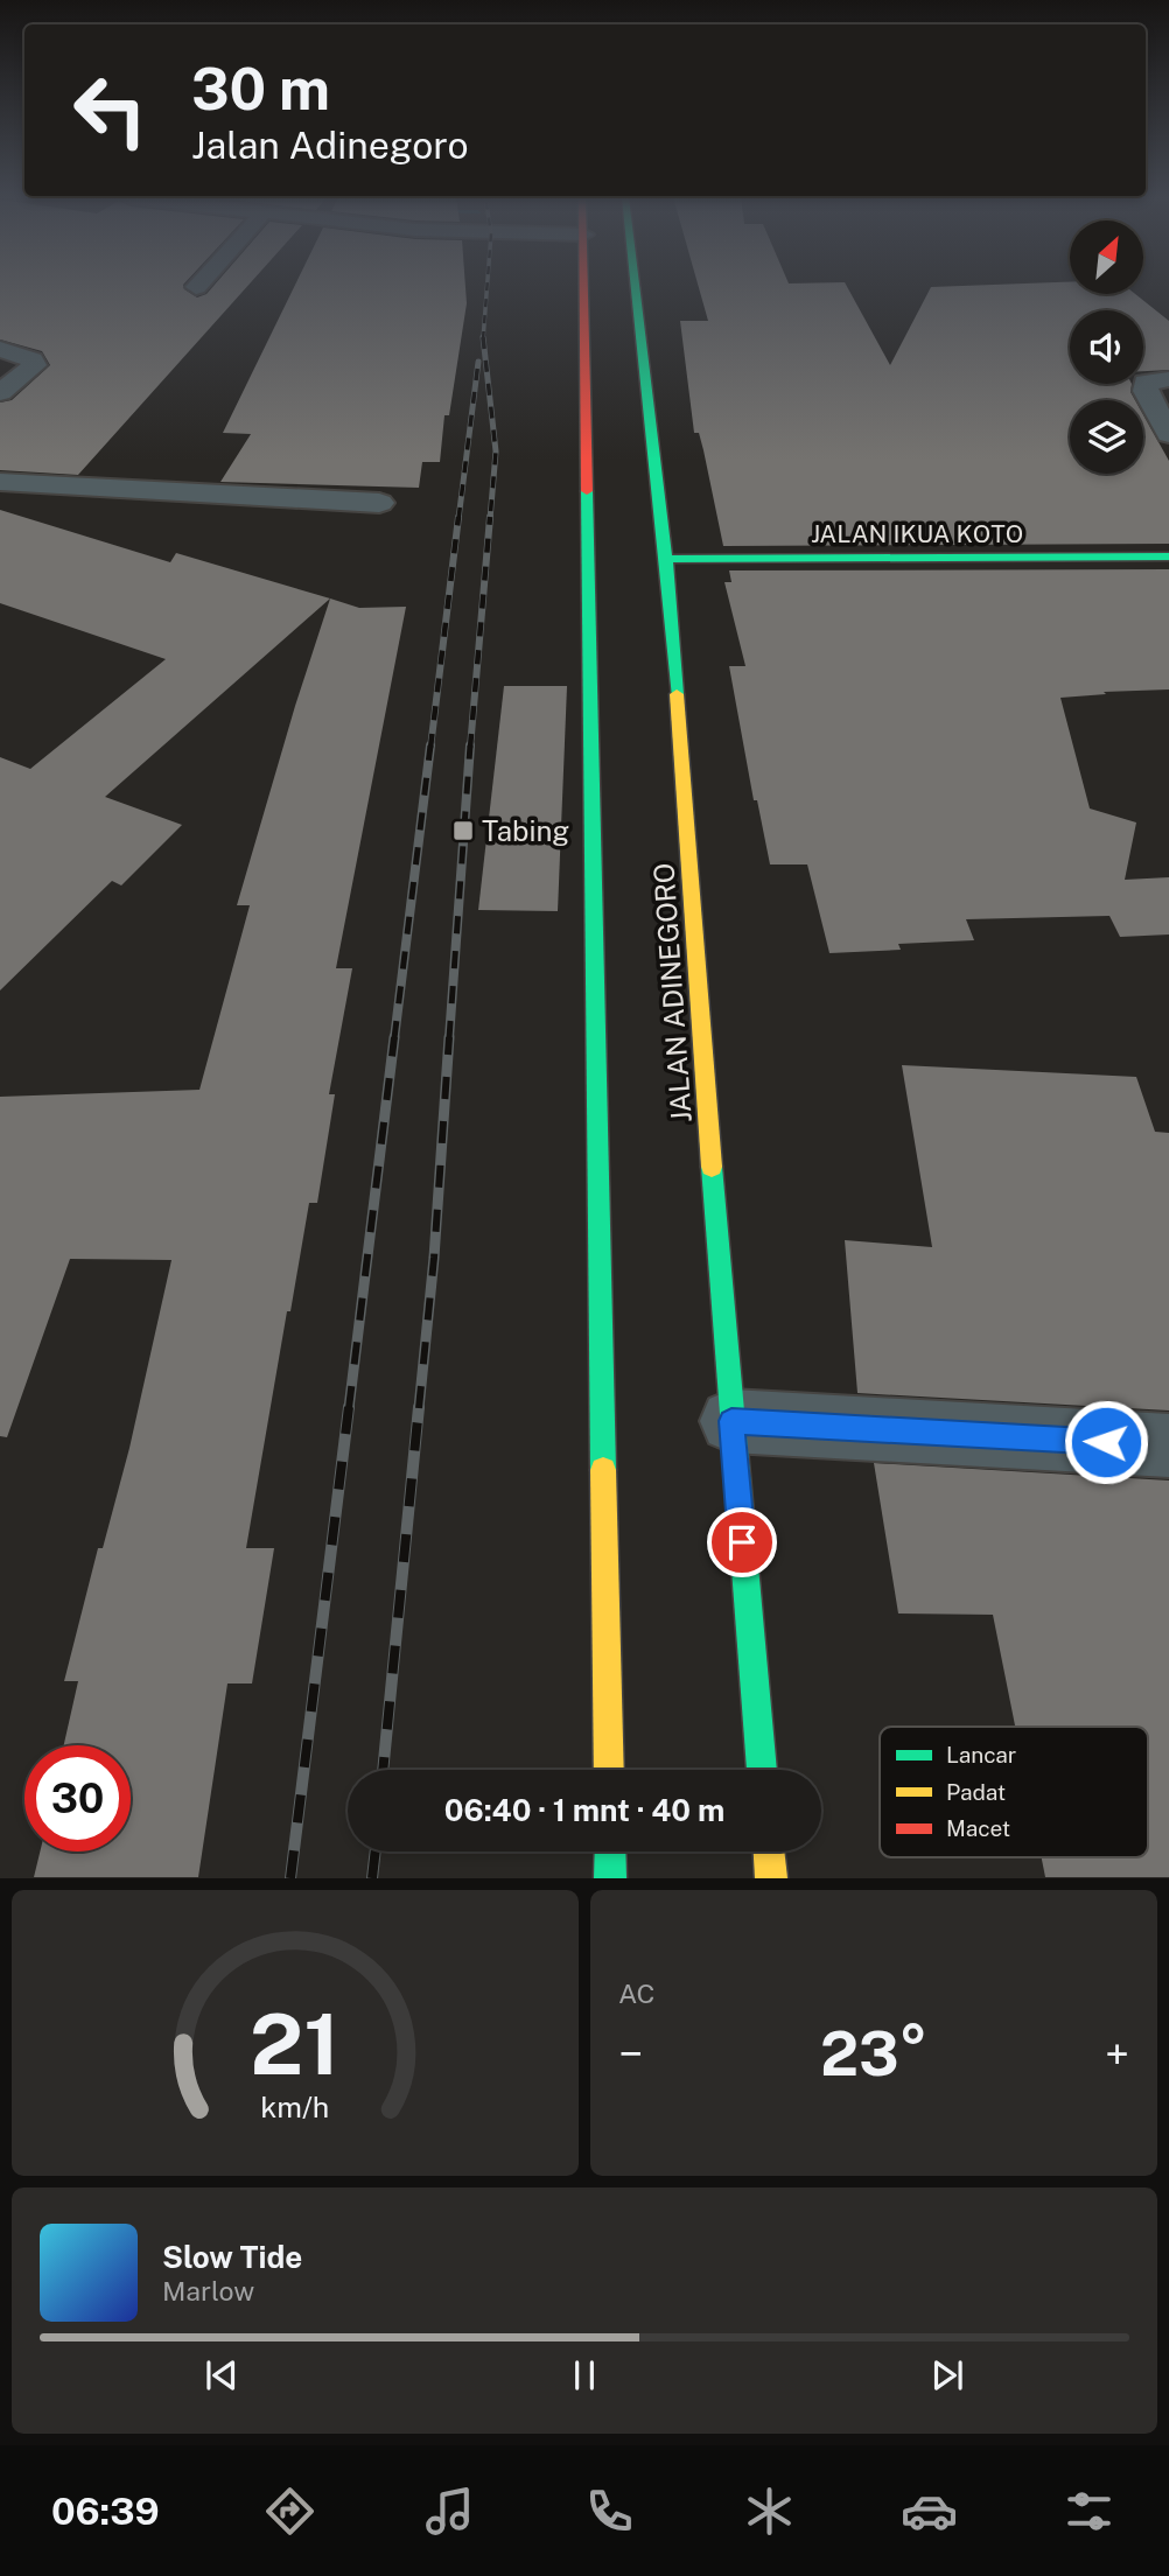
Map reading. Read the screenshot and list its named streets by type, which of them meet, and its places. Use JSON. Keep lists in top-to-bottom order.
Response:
{
  "streets": {
    "main road": ["JALAN IKUA KOTO", "JALAN ADINEGORO"]
  },
  "crossings": [
    ["JALAN IKUA KOTO", "JALAN ADINEGORO"]
  ],
  "places": {
    "transit": ["Tabing"]
  },
  "legend": ["Lancar", "Padat", "Macet"],
  "north": "top right",
  "page": {
    "turn": ["30 m", "Jalan Adinegoro"],
    "limit": "30",
    "trip": "06:40 · 1 mnt · 40 m",
    "tile": "AC",
    "heat": ["−", "23°", "+"],
    "song": ["Slow Tide", "Marlow"],
    "tabs": "06:39",
    "gauge": ["21", "km/h"]
  }
}
